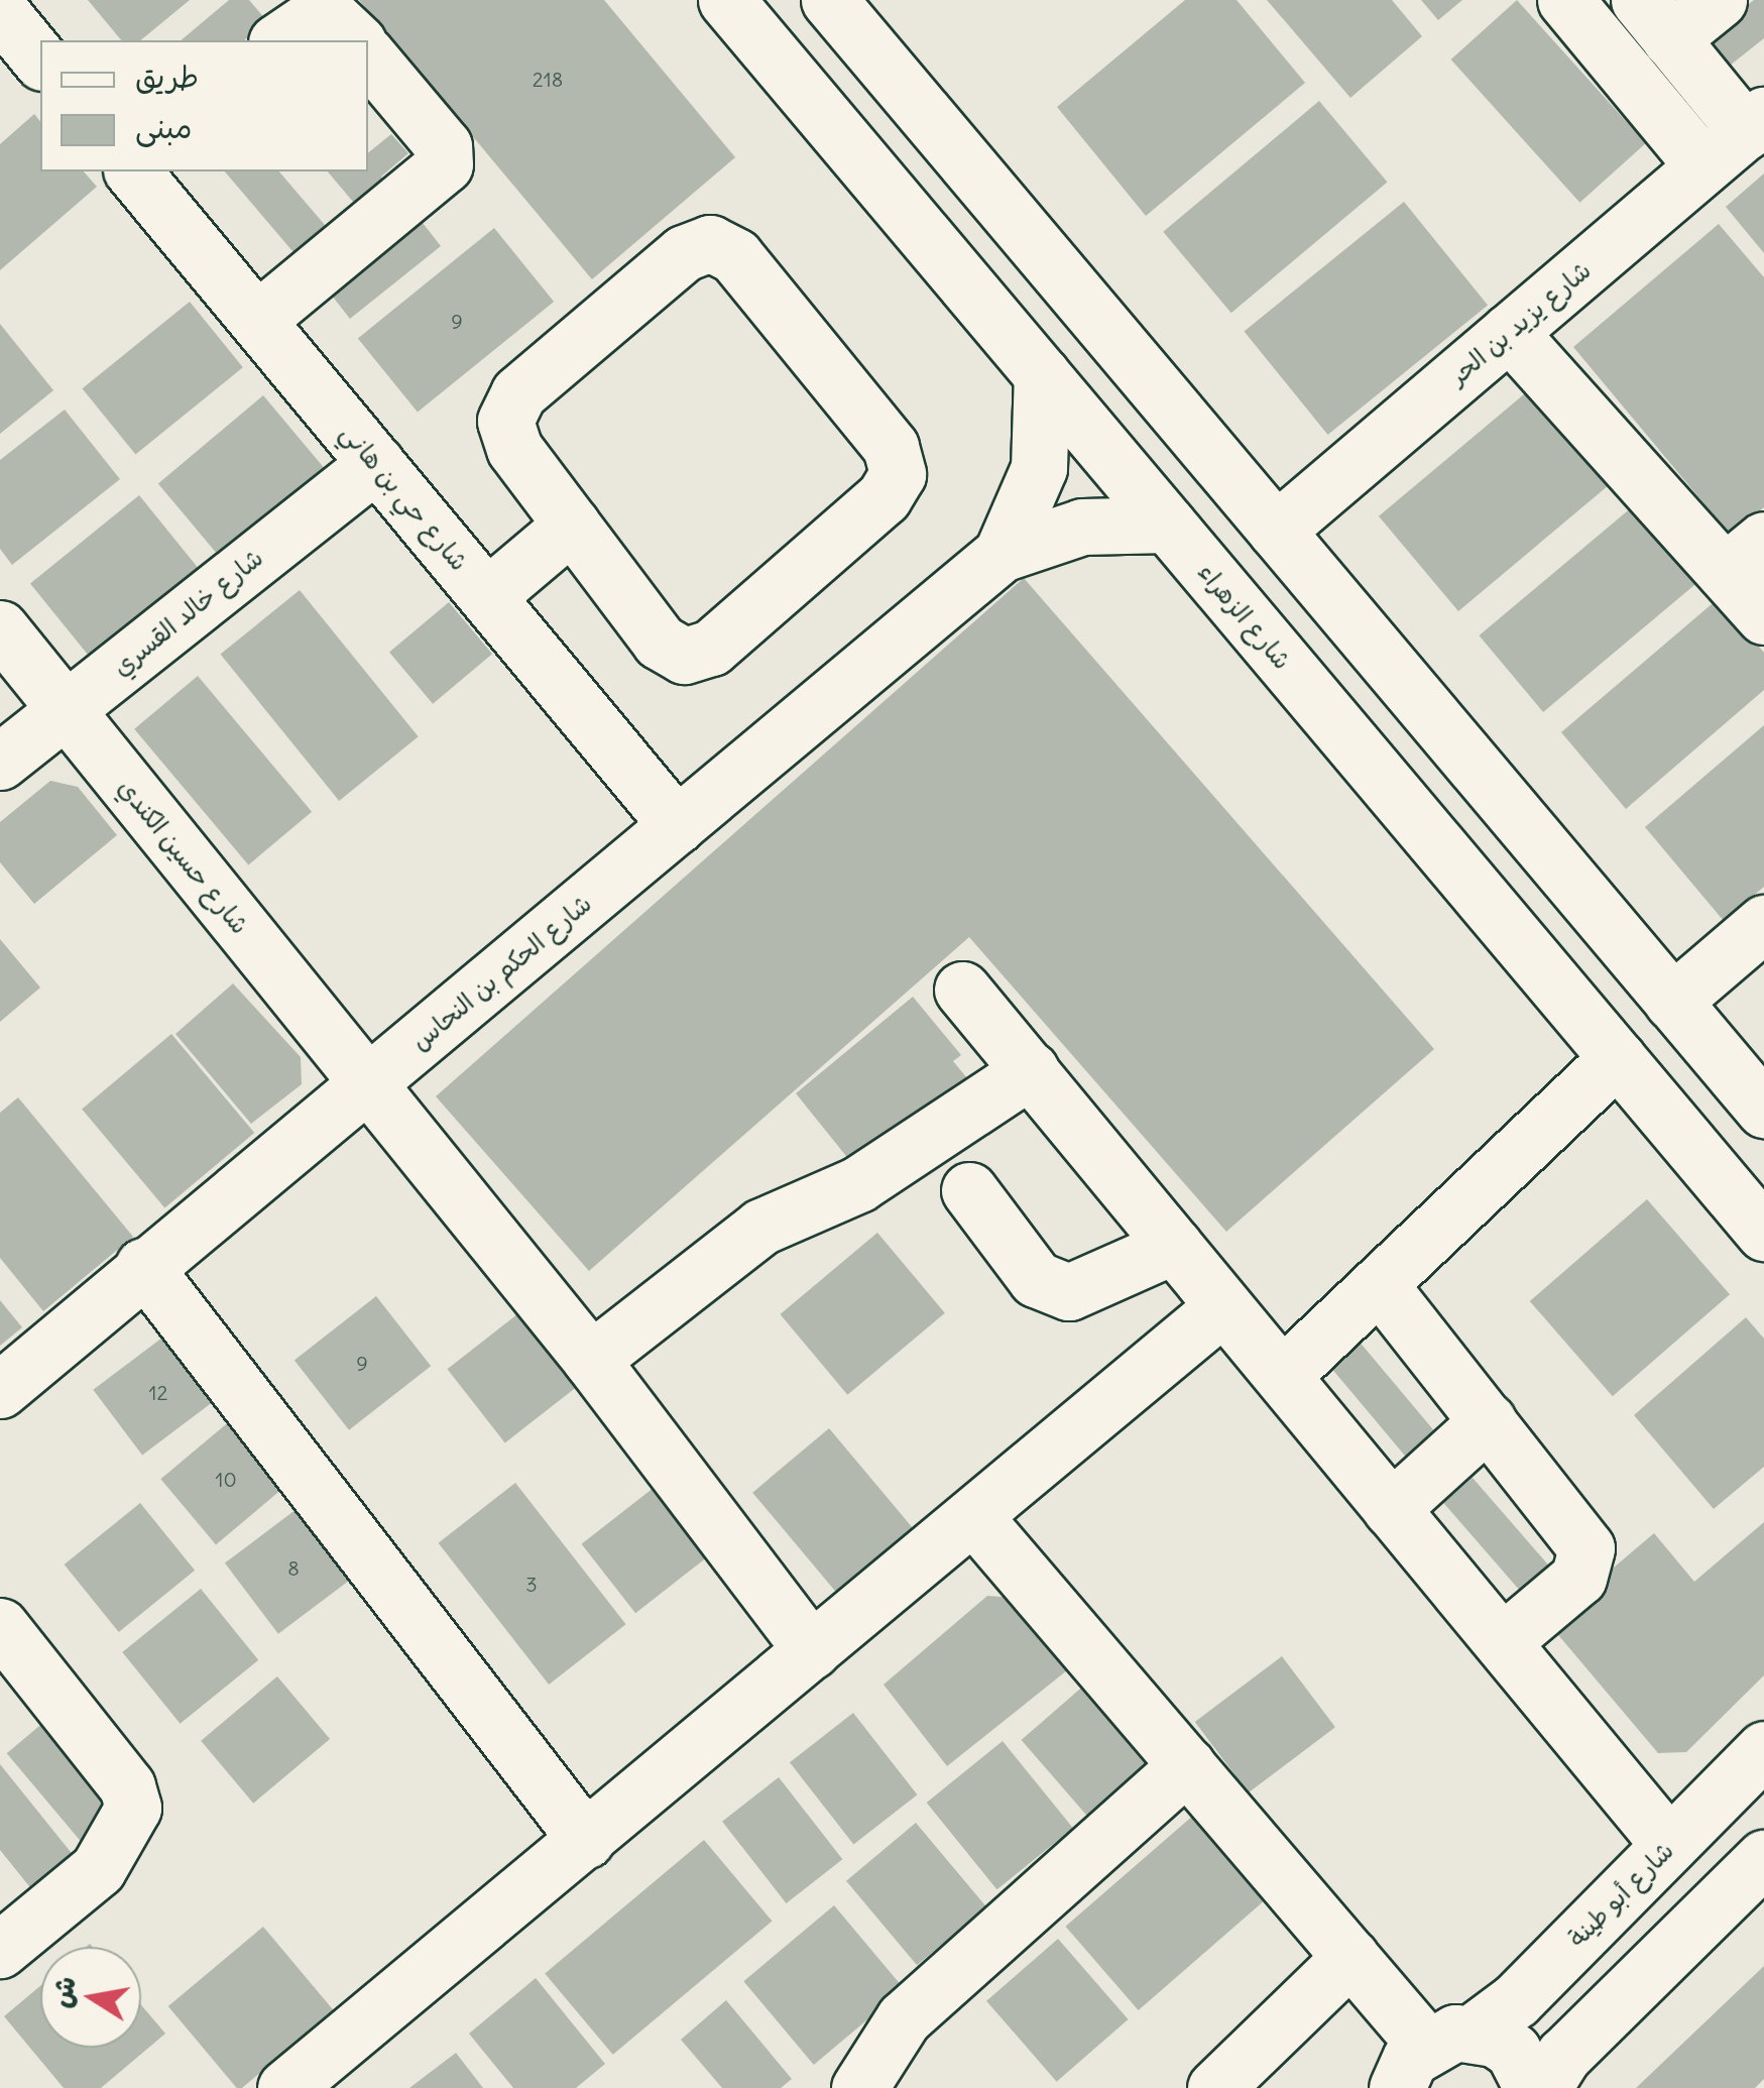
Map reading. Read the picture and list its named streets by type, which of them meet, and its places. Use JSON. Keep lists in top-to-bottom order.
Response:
{
  "streets": {
    "street": [
      "شارع يزيد بن الحر",
      "شارع حي بن هاني",
      "شارع خالد القسري",
      "شارع الزهراء",
      "شارع حسين الكندي",
      "شارع الحكم بن النحاس",
      "شارع أبو طينة"
    ]
  },
  "crossings": [
    ["شارع حي بن هاني", "شارع خالد القسري"],
    ["شارع حي بن هاني", "شارع الحكم بن النحاس"],
    ["شارع خالد القسري", "شارع حسين الكندي"],
    ["شارع الزهراء", "شارع الحكم بن النحاس"],
    ["شارع حسين الكندي", "شارع الحكم بن النحاس"]
  ],
  "house_numbers": [
    "218",
    "9",
    "9",
    "12",
    "10",
    "8",
    "3"
  ],
  "legend": ["طريق", "مبنى"],
  "north": "left"
}
